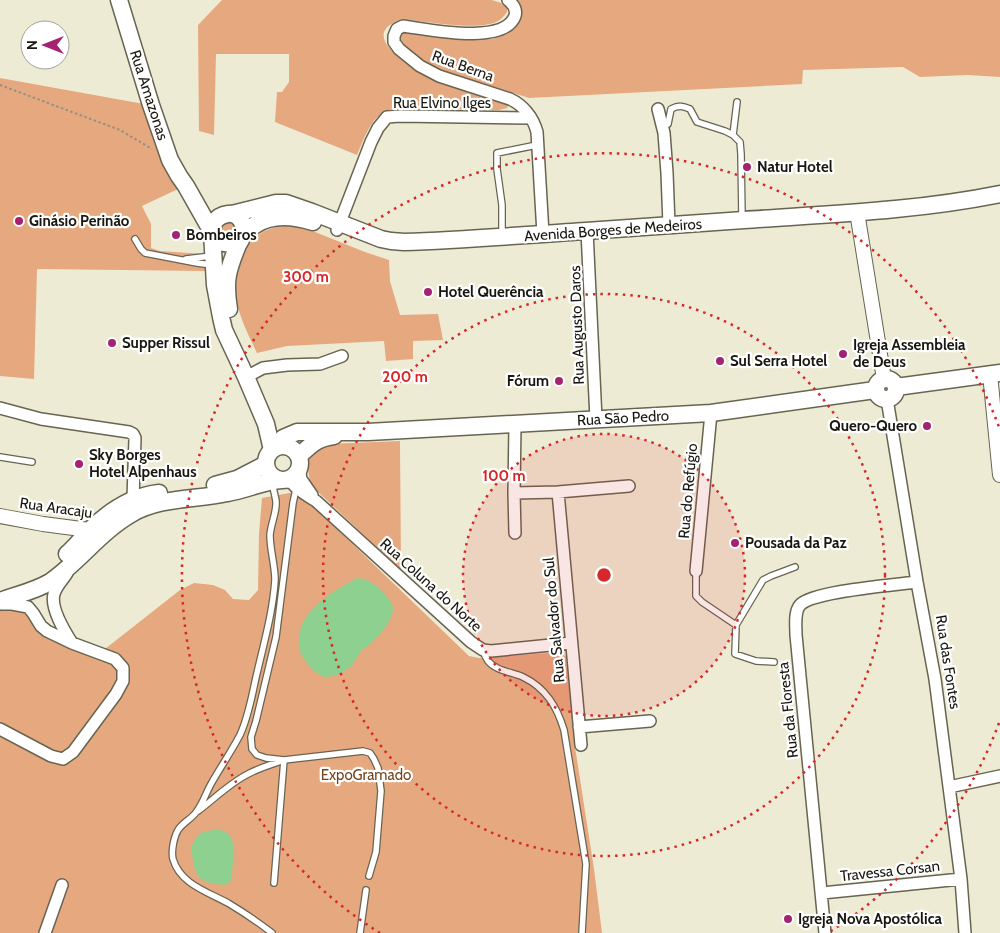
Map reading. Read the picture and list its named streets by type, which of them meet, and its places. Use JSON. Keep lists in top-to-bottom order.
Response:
{
  "streets": {
    "main road": ["Rua Amazonas", "Avenida Borges de Medeiros", "Rua São Pedro"],
    "street": [
      "Rua Berna",
      "Rua Elvino Ilges",
      "Rua Augusto Daros",
      "Rua do Refúgio",
      "Rua Aracaju",
      "Rua Coluna do Norte",
      "Rua Salvador do Sul",
      "Rua das Fontes",
      "Rua da Floresta",
      "Travessa Corsan"
    ]
  },
  "crossings": [
    ["Rua Berna", "Rua Elvino Ilges"],
    ["Rua Amazonas", "Avenida Borges de Medeiros"],
    ["Rua Elvino Ilges", "Avenida Borges de Medeiros"],
    ["Avenida Borges de Medeiros", "Rua Augusto Daros"],
    ["Avenida Borges de Medeiros", "Rua das Fontes"],
    ["Rua Augusto Daros", "Rua São Pedro"],
    ["Rua São Pedro", "Rua do Refúgio"],
    ["Rua São Pedro", "Rua Coluna do Norte"],
    ["Rua São Pedro", "Rua das Fontes"],
    ["Rua Coluna do Norte", "Rua Salvador do Sul"],
    ["Rua das Fontes", "Rua da Floresta"],
    ["Rua das Fontes", "Travessa Corsan"],
    ["Rua da Floresta", "Travessa Corsan"]
  ],
  "parks": ["ExpoGramado"],
  "places": [
    "Natur Hotel",
    "Ginásio Perinão",
    "Bombeiros",
    "Hotel Querência",
    "Supper Rissul",
    "Igreja Assembleia de Deus",
    "Sul Serra Hotel",
    "Fórum",
    "Quero-Quero",
    "Sky Borges Hotel Alpenhaus",
    "Pousada da Paz",
    "Igreja Nova Apostólica"
  ],
  "north": "left",
  "rings": ["300 m", "200 m", "100 m"]
}
